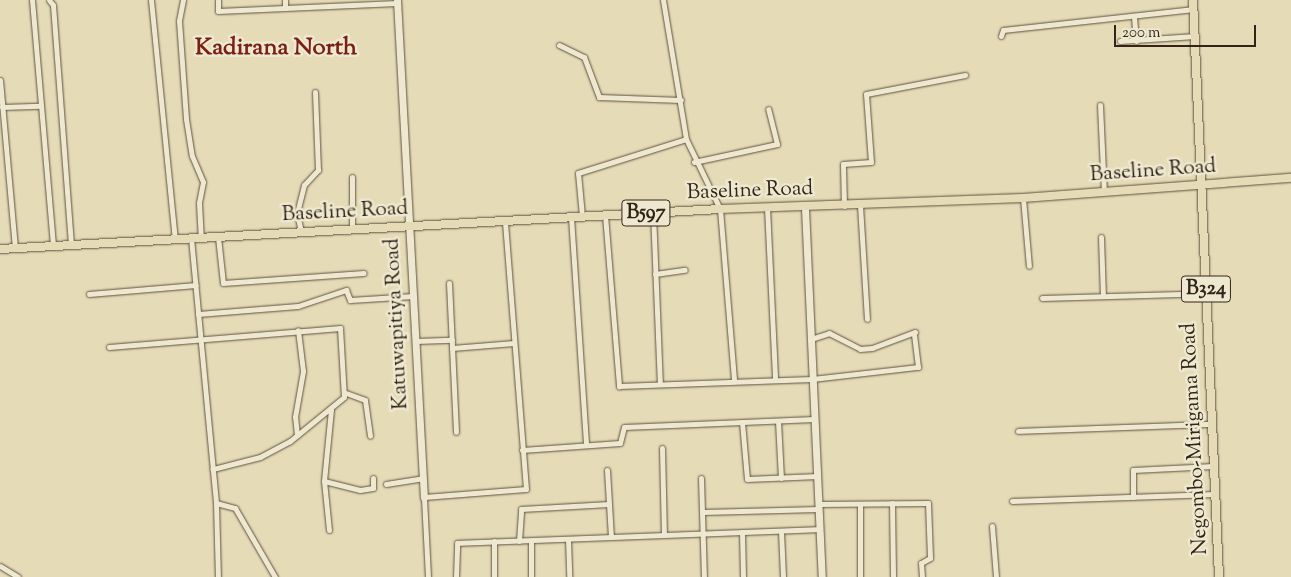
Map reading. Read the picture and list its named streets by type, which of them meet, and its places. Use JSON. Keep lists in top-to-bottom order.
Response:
{
  "streets": {
    "main road": [
      "Baseline Road",
      "B597",
      "B324",
      "Negombo-Mirigama Road"
    ],
    "street": ["Katuwapitiya Road"]
  },
  "crossings": [
    ["Baseline Road", "Katuwapitiya Road"],
    ["Baseline Road", "Negombo-Mirigama Road"]
  ],
  "districts": ["Kadirana North"],
  "scale_bar": "200 m"
}
